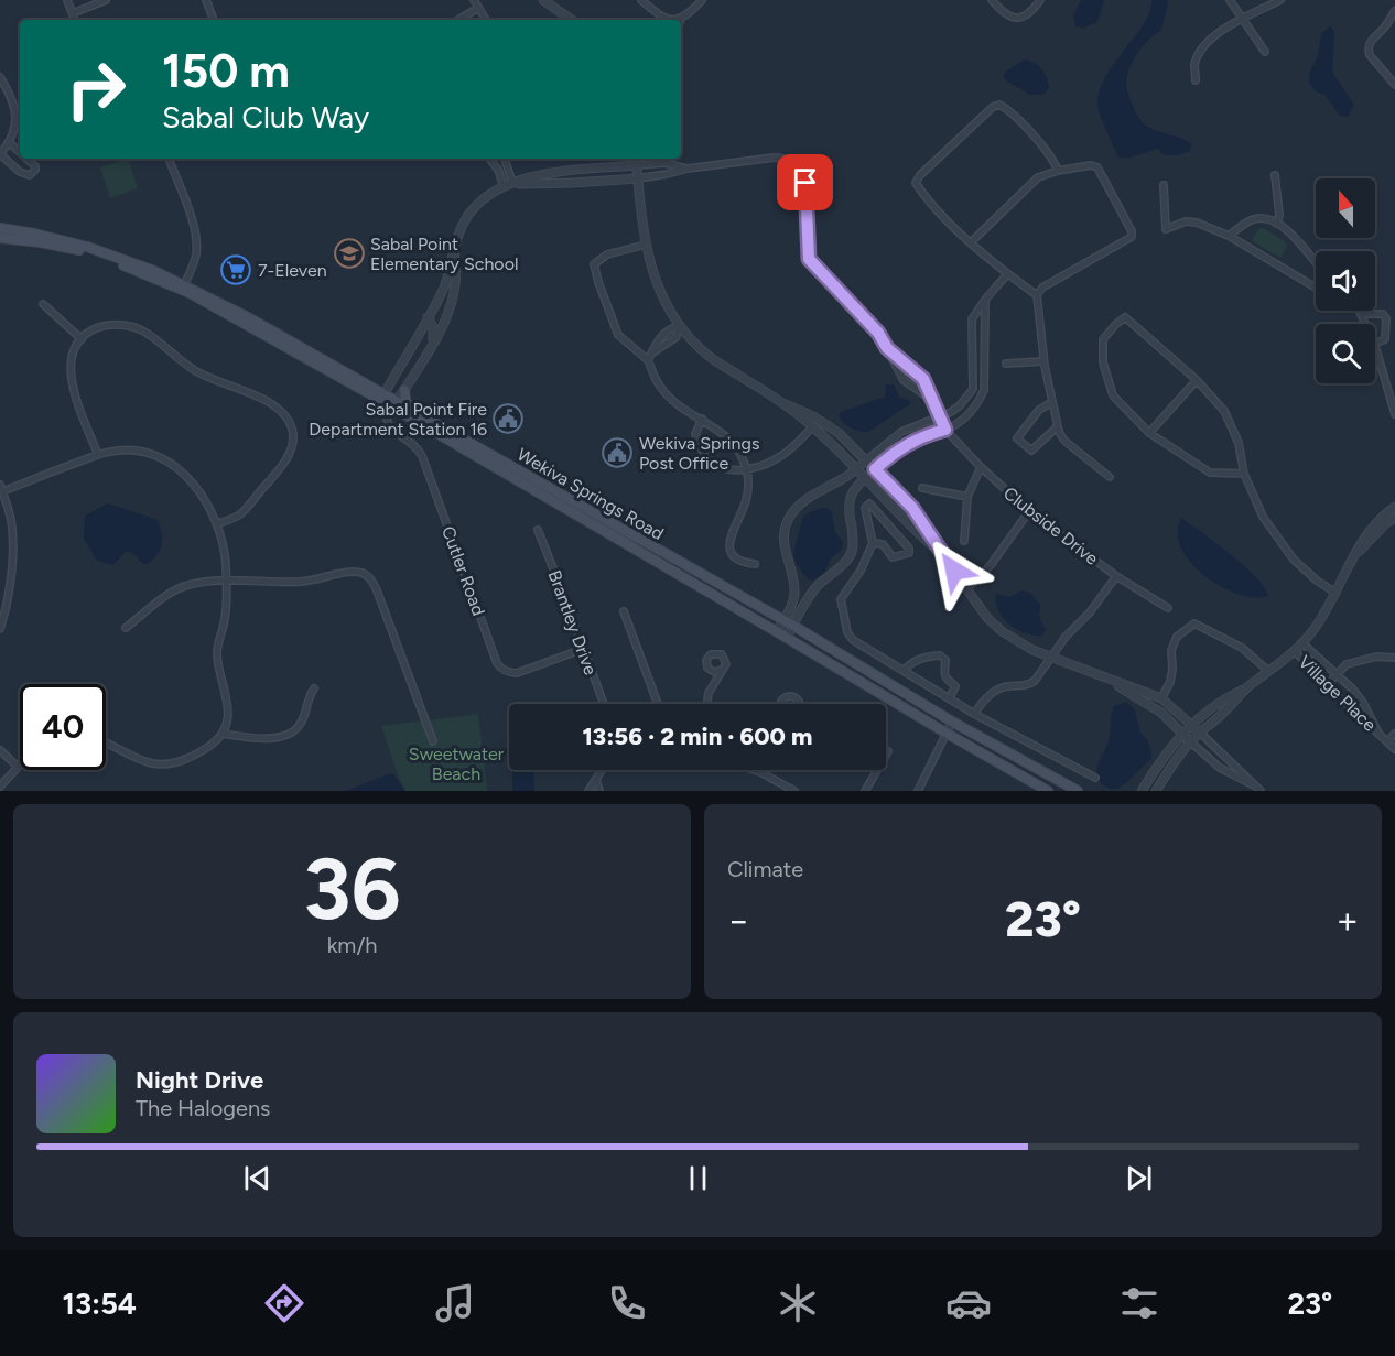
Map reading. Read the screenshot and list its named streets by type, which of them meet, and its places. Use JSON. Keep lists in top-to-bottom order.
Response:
{
  "streets": {
    "main road": ["Wekiva Springs Road"],
    "street": [
      "Clubside Drive",
      "Cutler Road",
      "Brantley Drive",
      "Village Place"
    ]
  },
  "crossings": [
    ["Wekiva Springs Road", "Cutler Road"],
    ["Cutler Road", "Brantley Drive"]
  ],
  "parks": ["Sweetwater Beach"],
  "places": {
    "school or university": ["Sabal Point Elementary School"],
    "supermarket": ["7-Eleven"],
    "public building": ["Sabal Point Fire Department Station 16", "Wekiva Springs Post Office"]
  },
  "north": "top",
  "page": {
    "turn": ["150 m", "Sabal Club Way"],
    "limit": "40",
    "trip": "13:56 · 2 min · 600 m",
    "tile": [
      ["36", "km/h"],
      "Climate"
    ],
    "heat": ["−", "23°", "+"],
    "song": ["Night Drive", "The Halogens"],
    "tabs": ["13:54", "23°"]
  }
}
